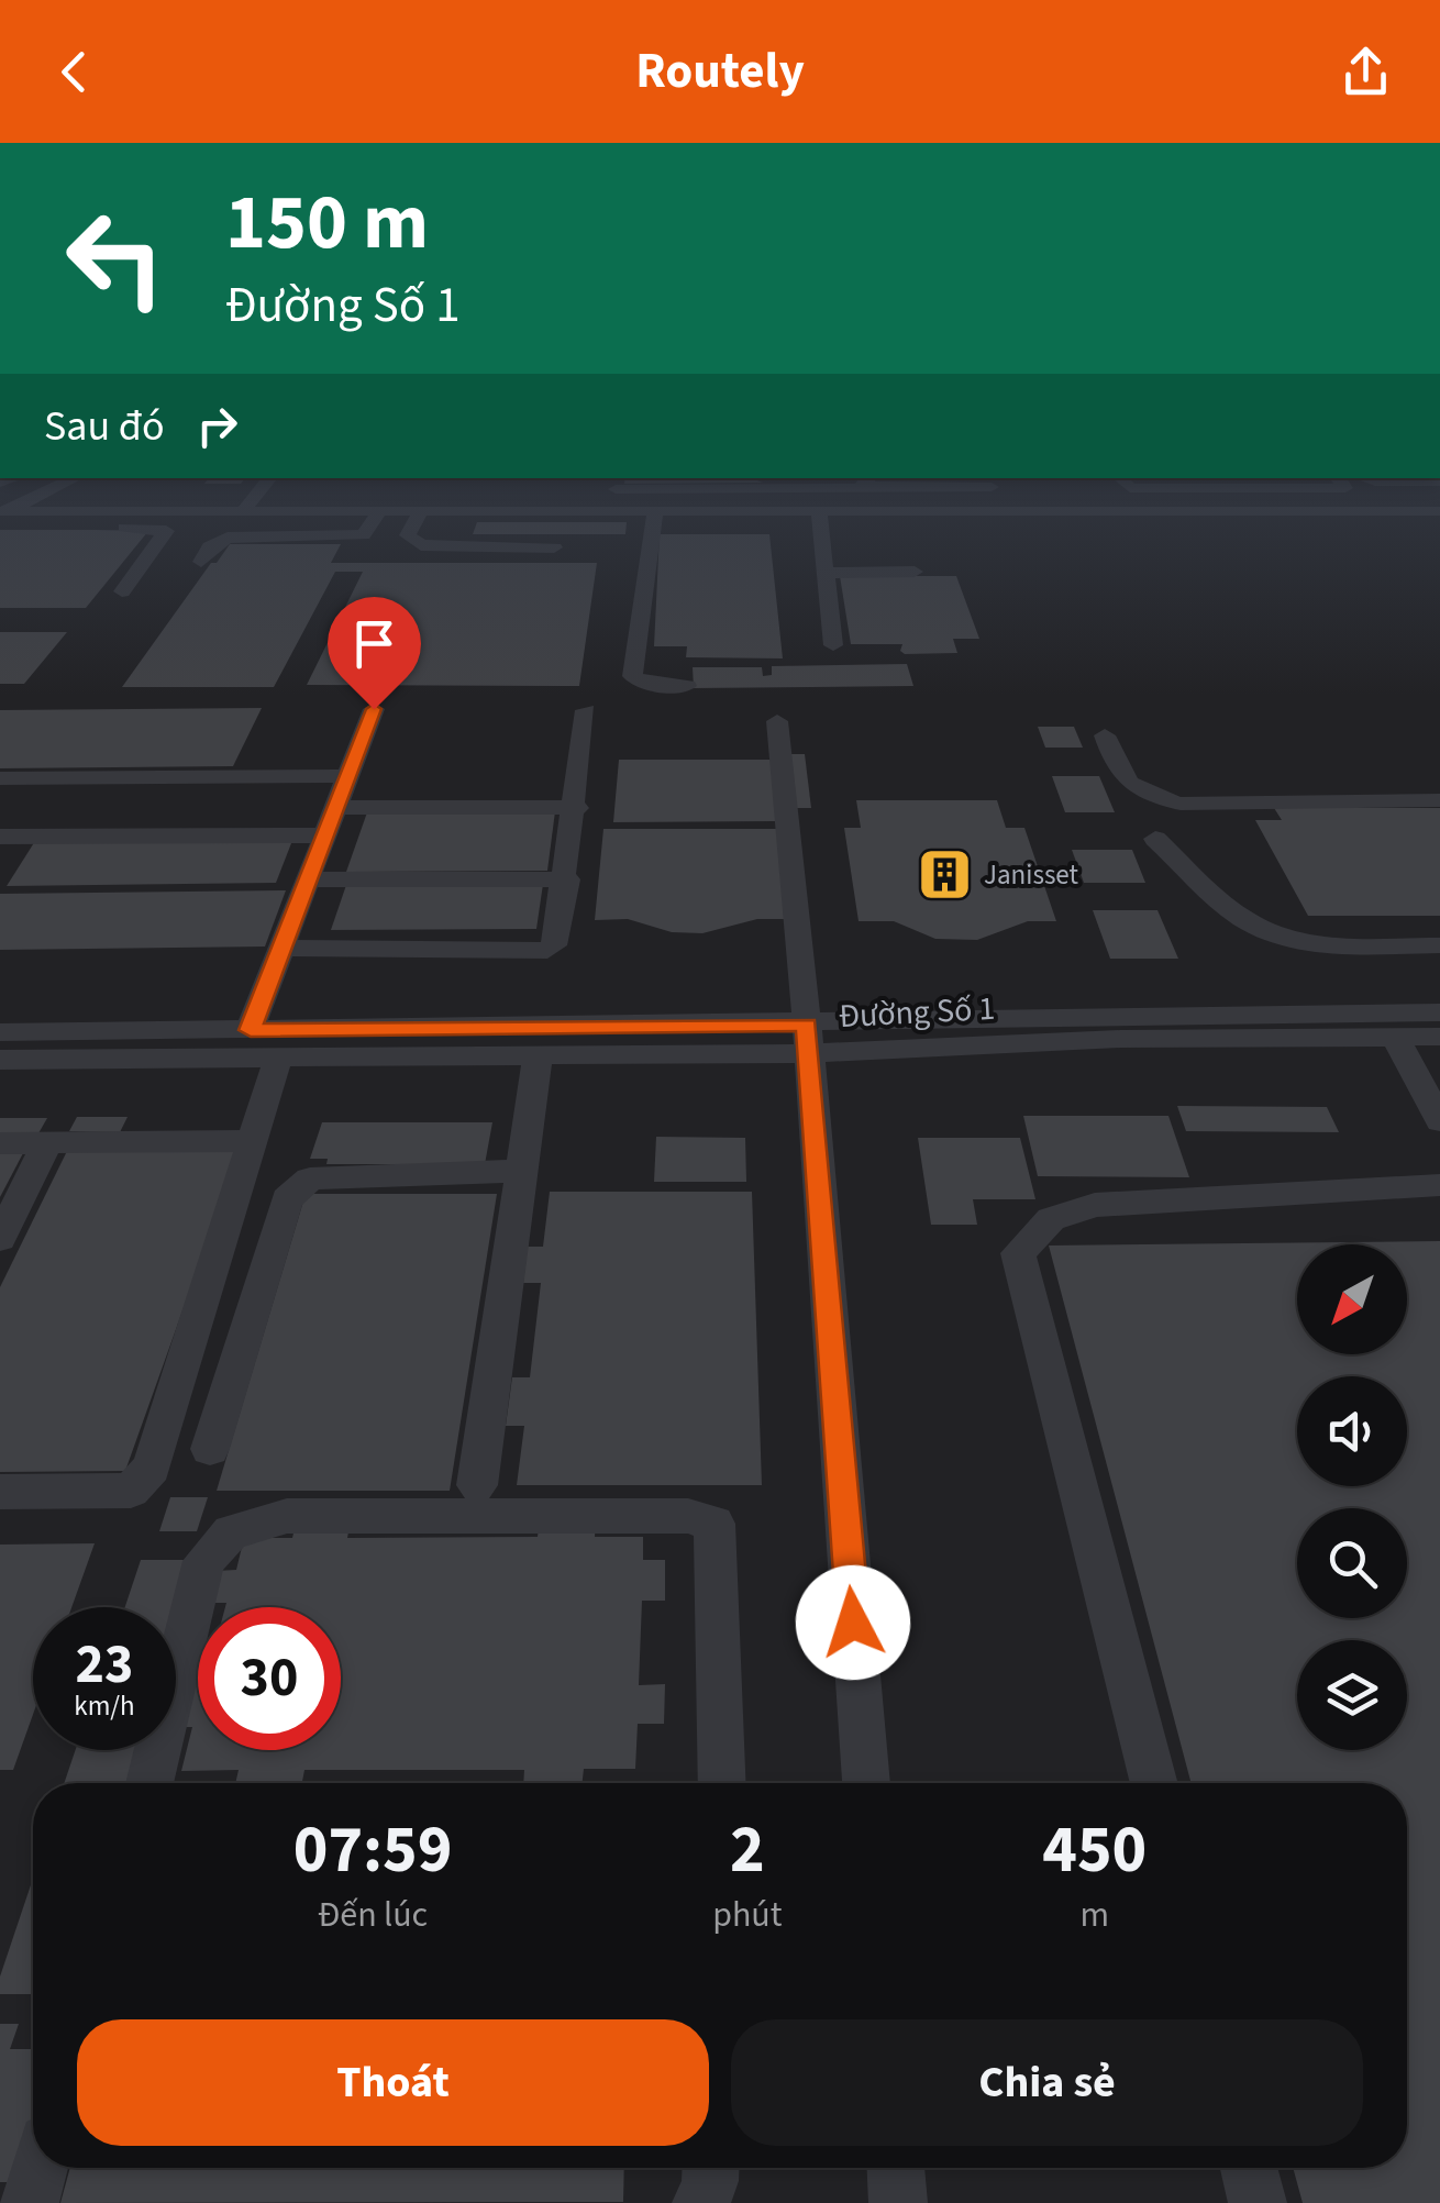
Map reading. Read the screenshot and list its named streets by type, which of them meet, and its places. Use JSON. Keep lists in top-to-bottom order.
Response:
{
  "streets": {
    "street": ["Đường Số 1"]
  },
  "places": {
    "building": ["Janisset"]
  },
  "north": "bottom left",
  "page": {
    "header": "Routely",
    "turn": ["150 m", "Đường Số 1"],
    "then": "Sau đó",
    "speed": "23 km/h",
    "limit": "30",
    "eta": [
      "07:59",
      "Đến lúc",
      "2",
      "phút",
      "450",
      "m"
    ],
    "buttons": ["Thoát", "Chia sẻ"]
  }
}
